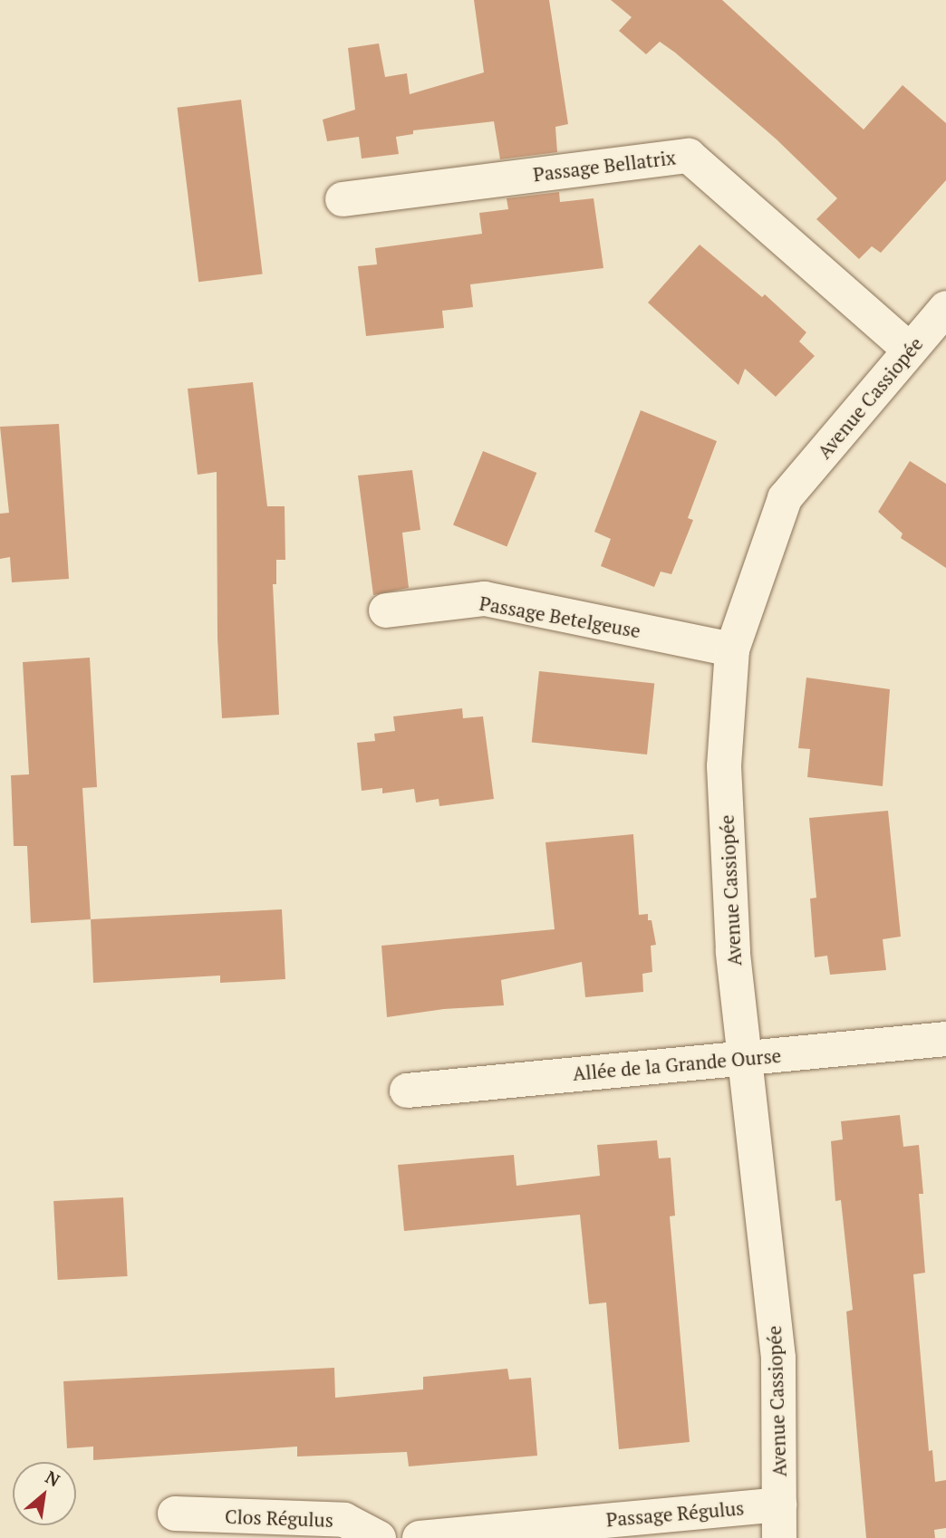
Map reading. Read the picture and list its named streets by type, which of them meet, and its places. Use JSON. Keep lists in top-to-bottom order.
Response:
{
  "streets": {
    "street": [
      "Passage Bellatrix",
      "Avenue Cassiopée",
      "Passage Betelgeuse",
      "Allée de la Grande Ourse",
      "Passage Régulus",
      "Clos Régulus"
    ]
  },
  "crossings": [
    ["Passage Bellatrix", "Avenue Cassiopée"],
    ["Avenue Cassiopée", "Passage Betelgeuse"],
    ["Avenue Cassiopée", "Allée de la Grande Ourse"],
    ["Avenue Cassiopée", "Passage Régulus"]
  ],
  "north": "top right"
}
